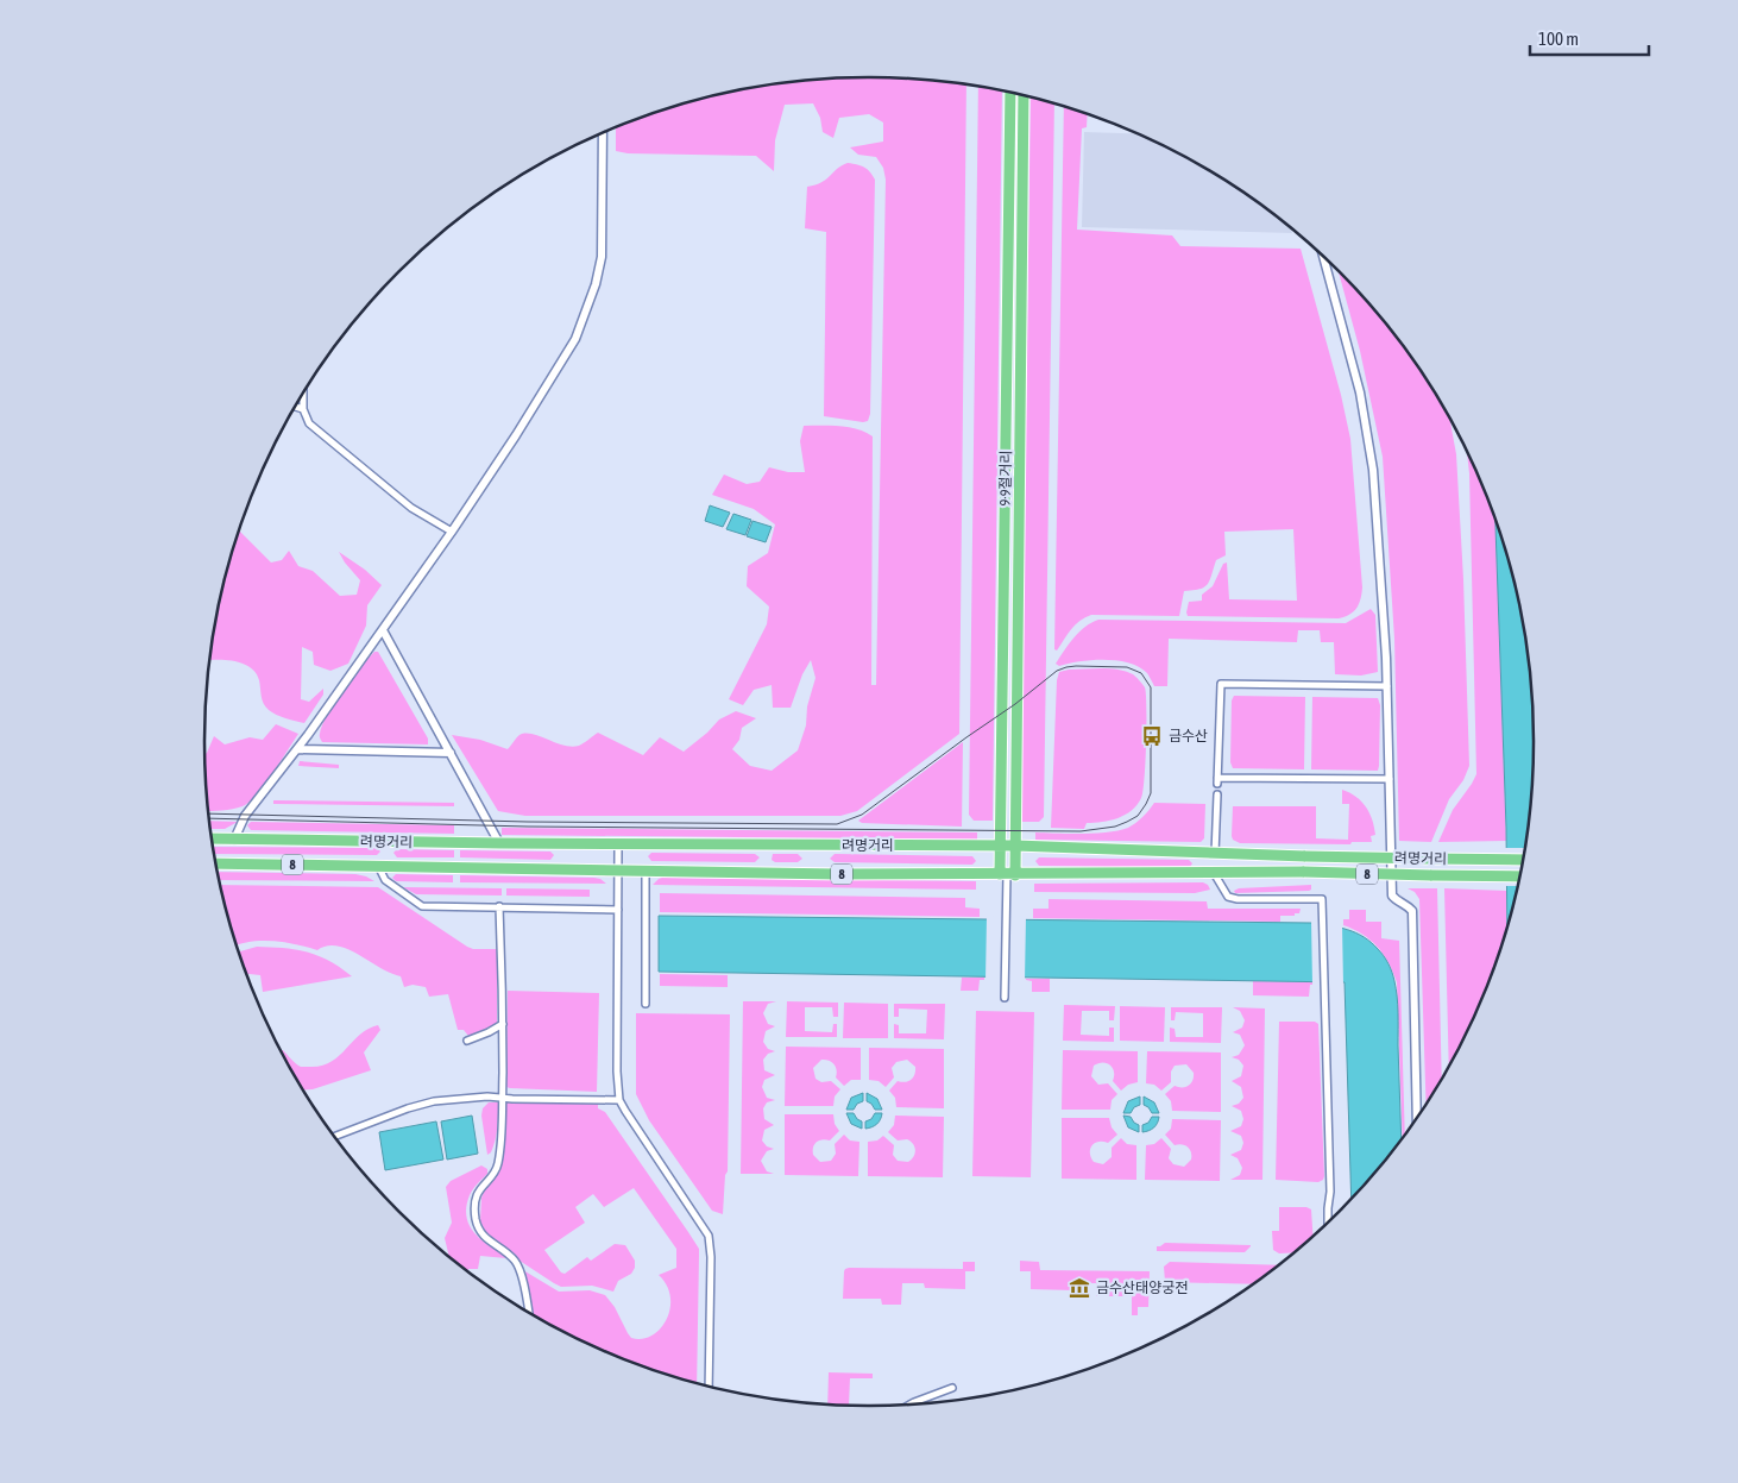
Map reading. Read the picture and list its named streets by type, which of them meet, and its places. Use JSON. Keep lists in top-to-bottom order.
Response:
{
  "streets": {
    "highway": ["9·9절거리", "려명거리", "8"]
  },
  "crossings": [
    ["9·9절거리", "려명거리"]
  ],
  "places": {
    "bus stop": ["금수산"],
    "museum": ["금수산태양궁전"]
  },
  "scale_bar": "100 m"
}
